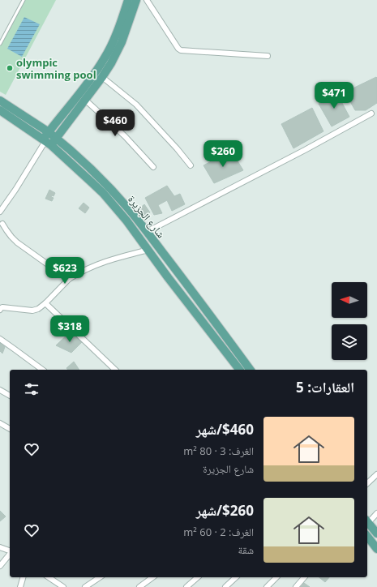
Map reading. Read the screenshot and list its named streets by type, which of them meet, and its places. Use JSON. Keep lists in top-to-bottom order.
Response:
{
  "streets": {
    "main road": ["شارع الجزيرة"]
  },
  "places": ["olympic swimming pool"],
  "north": "left",
  "page": {
    "price": [
      "$471",
      "$460",
      "$260",
      "$623",
      "$318"
    ],
    "heading": "العقارات: 5",
    "list": [
      {
        "name": "$460/شهر",
        "note": "الغرف: 3 · 80 m² · شارع الجزيرة"
      },
      {
        "name": "$260/شهر",
        "note": "الغرف: 2 · 60 m² · شقة"
      }
    ]
  }
}
